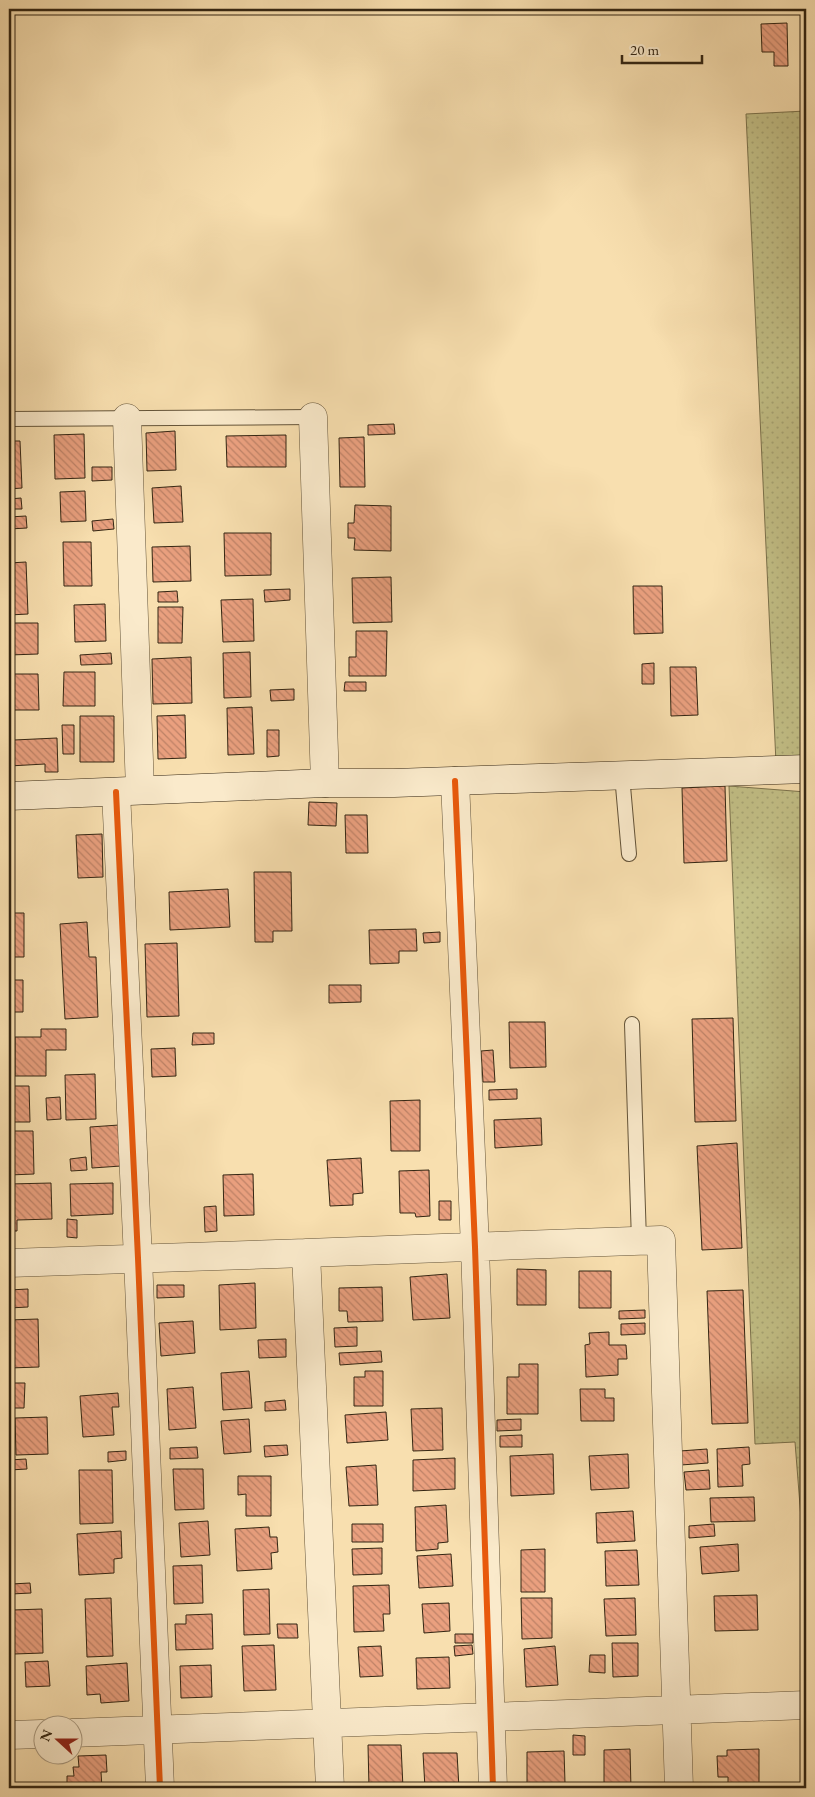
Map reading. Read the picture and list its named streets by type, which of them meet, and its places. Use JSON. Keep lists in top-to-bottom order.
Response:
{
  "scale_bar": "20 m",
  "north": "left"
}
